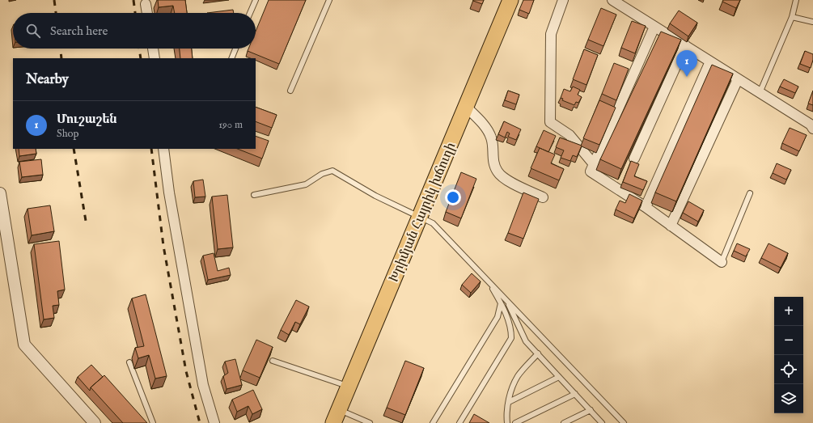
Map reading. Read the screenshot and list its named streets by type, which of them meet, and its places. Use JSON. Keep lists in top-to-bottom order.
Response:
{
  "streets": {
    "highway": ["Խրիմյան Հայրիկ խճուղի"]
  },
  "page": {
    "search": "Search here",
    "pins": "1",
    "heading": "Nearby",
    "list": [
      {
        "mark": "1",
        "name": "Մուշաշեն",
        "note": "Shop",
        "value": "190 m"
      }
    ],
    "map_buttons": ["+", "−"]
  }
}
